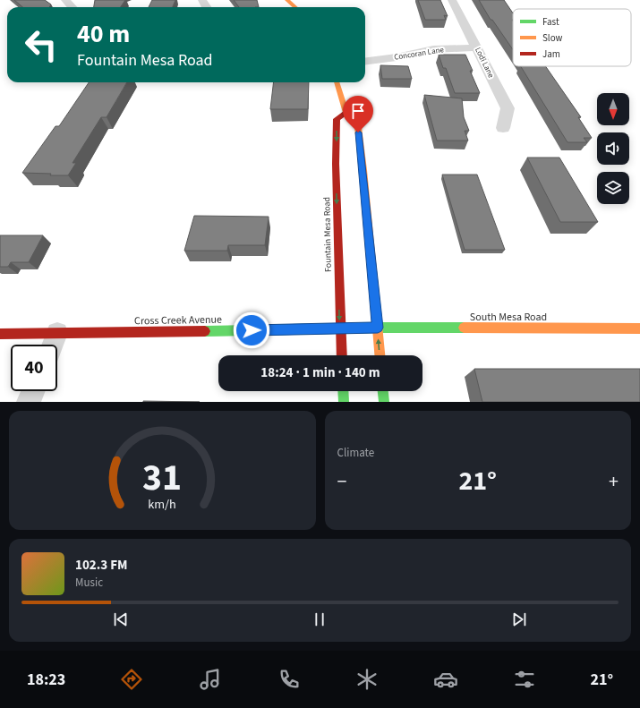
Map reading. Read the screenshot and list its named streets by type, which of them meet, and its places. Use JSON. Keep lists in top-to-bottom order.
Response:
{
  "streets": {
    "main road": ["Fountain Mesa Road", "South Mesa Road", "Cross Creek Avenue"],
    "street": ["Concoran Lane", "Lodi Lane"]
  },
  "crossings": [
    ["Concoran Lane", "Lodi Lane"],
    ["Fountain Mesa Road", "Cross Creek Avenue"],
    ["South Mesa Road", "Cross Creek Avenue"]
  ],
  "legend": ["Fast", "Slow", "Jam"],
  "north": "bottom",
  "page": {
    "turn": ["40 m", "Fountain Mesa Road"],
    "limit": "40",
    "trip": "18:24 · 1 min · 140 m",
    "tile": "Climate",
    "heat": ["−", "21°", "+"],
    "song": ["102.3 FM", "Music"],
    "tabs": ["18:23", "21°"],
    "gauge": ["31", "km/h"]
  }
}
